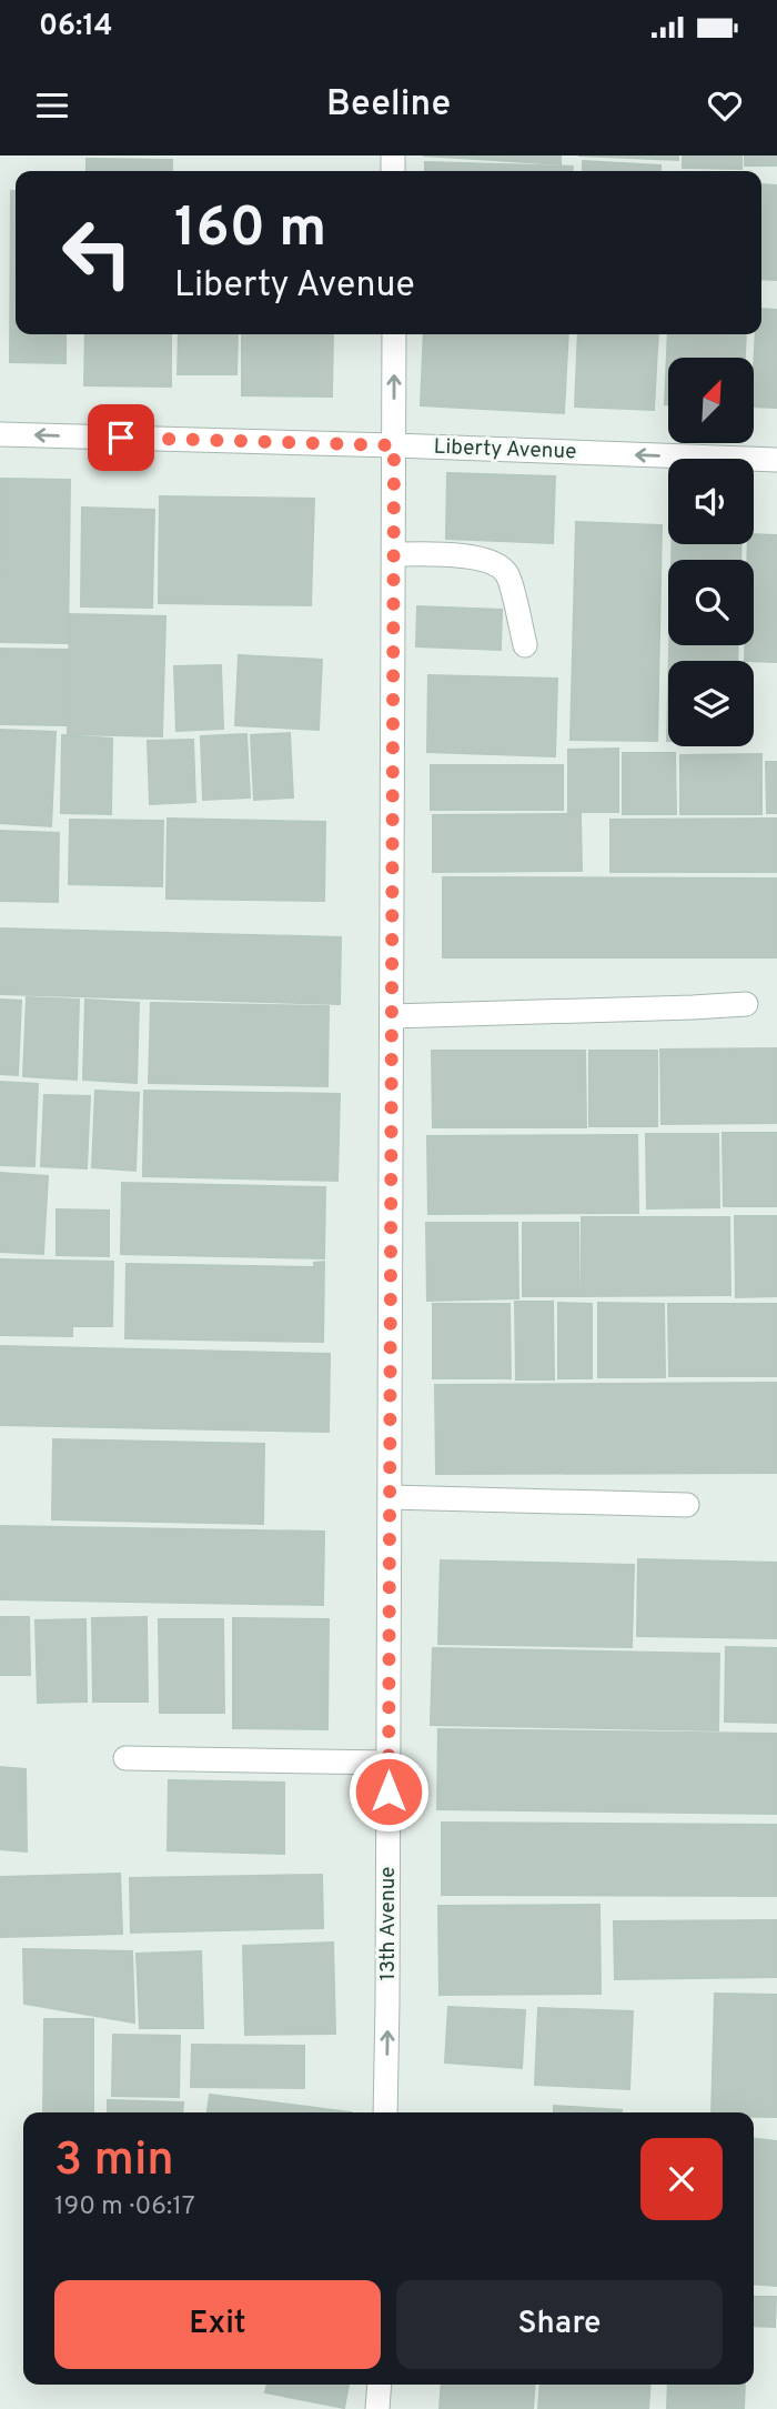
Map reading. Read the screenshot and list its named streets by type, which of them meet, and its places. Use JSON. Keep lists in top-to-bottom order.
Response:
{
  "streets": {
    "street": ["Liberty Avenue", "13th Avenue"]
  },
  "crossings": [
    ["Liberty Avenue", "13th Avenue"]
  ],
  "one_way": ["Liberty Avenue"],
  "north": "top right",
  "page": {
    "status": "06:14",
    "header": "Beeline",
    "turn": ["160 m", "Liberty Avenue"],
    "heading": ["3 min", "190 m · 06:17"],
    "buttons": ["Exit", "Share"]
  }
}
